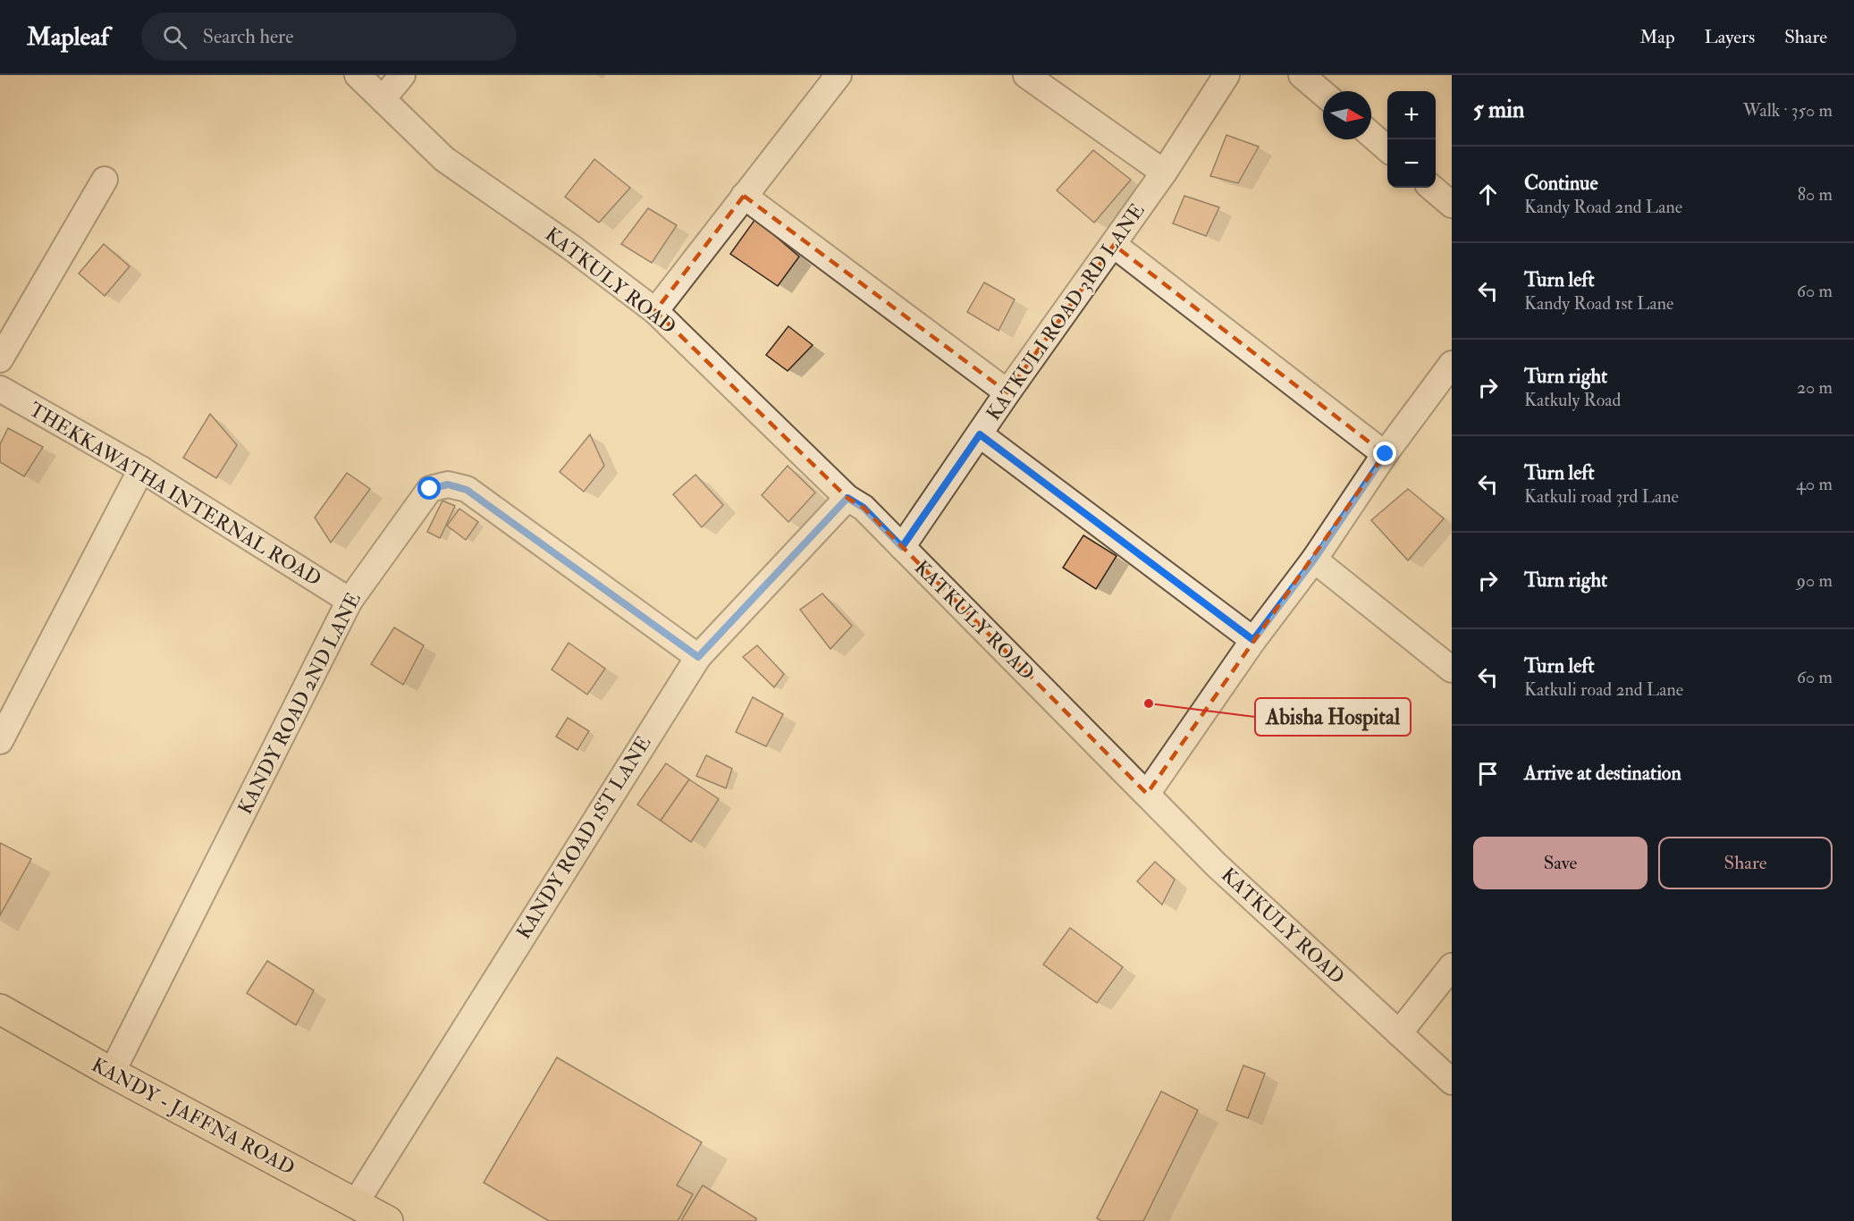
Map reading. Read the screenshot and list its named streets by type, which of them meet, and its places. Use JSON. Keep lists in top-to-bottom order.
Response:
{
  "streets": {
    "highway": ["KANDY - JAFFNA ROAD"],
    "street": [
      "KATKULY ROAD",
      "KATKULI ROAD 3RD LANE",
      "THEKKAWATHA INTERNAL ROAD",
      "KANDY ROAD 2ND LANE",
      "KANDY ROAD 1ST LANE"
    ]
  },
  "crossings": [
    ["KATKULY ROAD", "KATKULI ROAD 3RD LANE"],
    ["KATKULY ROAD", "KANDY ROAD 1ST LANE"],
    ["THEKKAWATHA INTERNAL ROAD", "KANDY ROAD 2ND LANE"],
    ["KANDY ROAD 2ND LANE", "KANDY ROAD 1ST LANE"],
    ["KANDY ROAD 2ND LANE", "KANDY - JAFFNA ROAD"],
    ["KANDY ROAD 1ST LANE", "KANDY - JAFFNA ROAD"]
  ],
  "places": ["Abisha Hospital"],
  "north": "right",
  "page": {
    "header": "Mapleaf",
    "search": "Search here",
    "nav": ["Map", "Layers", "Share"],
    "heading": ["5 min", "Walk · 350 m"],
    "map_buttons": ["+", "−"],
    "list": [
      ["Continue", "Kandy Road 2nd Lane", "80 m"],
      ["Turn left", "Kandy Road 1st Lane", "60 m"],
      ["Turn right", "Katkuly Road", "20 m"],
      ["Turn left", "Katkuli road 3rd Lane", "40 m"],
      ["Turn right", "90 m"],
      ["Turn left", "Katkuli road 2nd Lane", "60 m"],
      "Arrive at destination"
    ],
    "buttons": ["Save", "Share"]
  }
}
